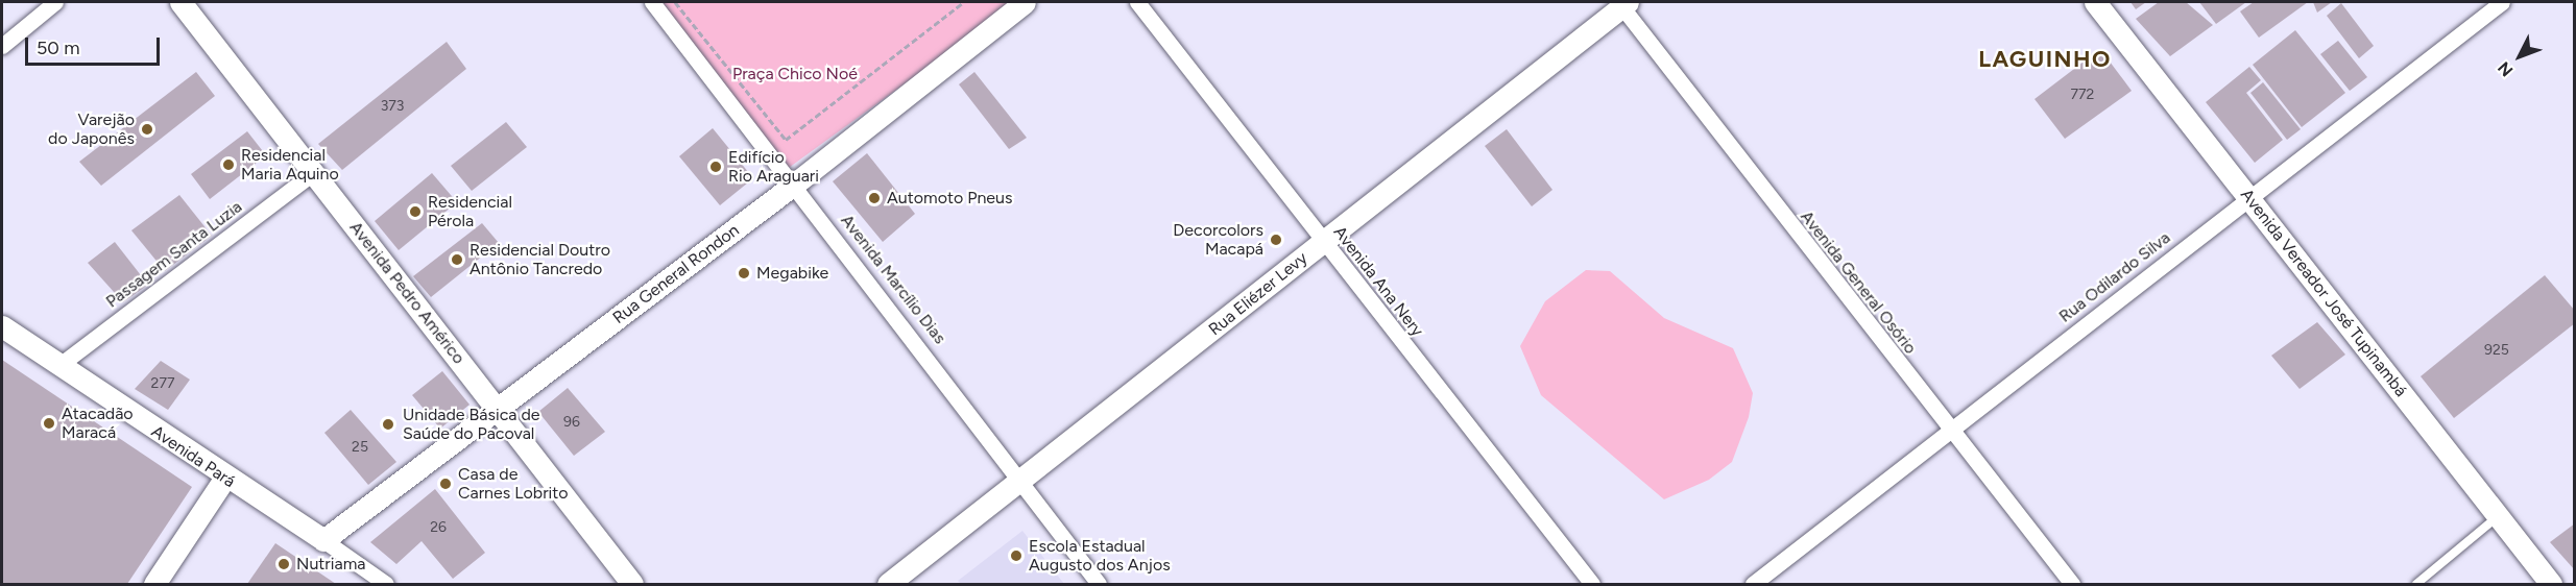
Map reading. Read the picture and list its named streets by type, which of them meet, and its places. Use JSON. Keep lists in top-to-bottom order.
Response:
{
  "streets": {
    "main road": [
      "Rua General Rondon",
      "Avenida Pedro Américo",
      "Avenida Vereador José Tupinambá",
      "Rua Eliézer Levy",
      "Avenida Pará"
    ],
    "street": [
      "Passagem Santa Luzia",
      "Rua Odilardo Silva",
      "Avenida Marcílio Dias",
      "Avenida Ana Nery",
      "Avenida General Osório"
    ]
  },
  "crossings": [
    ["Passagem Santa Luzia", "Avenida Pedro Américo"],
    ["Passagem Santa Luzia", "Avenida Pará"],
    ["Rua General Rondon", "Avenida Marcílio Dias"],
    ["Rua General Rondon", "Avenida Pedro Américo"],
    ["Rua General Rondon", "Avenida Pará"],
    ["Rua Odilardo Silva", "Avenida General Osório"],
    ["Rua Odilardo Silva", "Avenida Vereador José Tupinambá"],
    ["Avenida Marcílio Dias", "Rua Eliézer Levy"],
    ["Avenida Ana Nery", "Rua Eliézer Levy"],
    ["Avenida General Osório", "Rua Eliézer Levy"]
  ],
  "districts": ["LAGUINHO"],
  "parks": ["Praça Chico Noé"],
  "places": [
    "Varejão do Japonês",
    "Residencial Maria Aquino",
    "Edifício Rio Araguari",
    "Automoto Pneus",
    "Residencial Pérola",
    "Decorcolors Macapá",
    "Residencial Doutro Antônio Tancredo",
    "Megabike",
    "Atacadão Maracá",
    "Unidade Básica de Saúde do Pacoval",
    "Casa de Carnes Lobrito",
    "Escola Estadual Augusto dos Anjos",
    "Nutriama"
  ],
  "house_numbers": [
    "772",
    "373",
    "925",
    "277",
    "96",
    "25",
    "26"
  ],
  "scale_bar": "50 m",
  "north": "bottom left"
}
